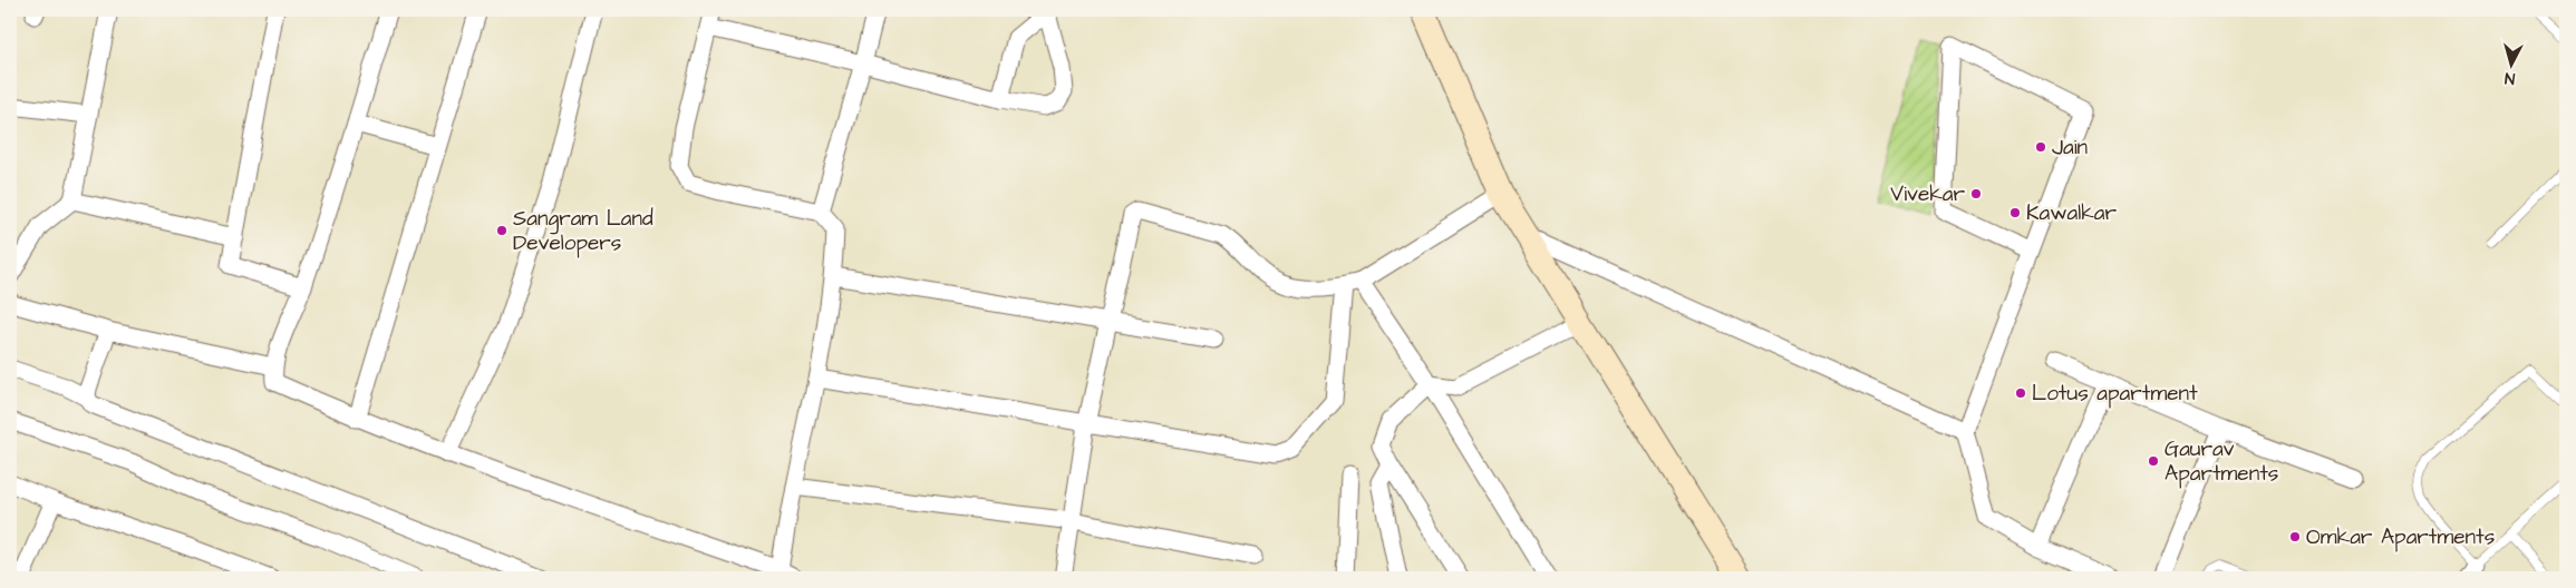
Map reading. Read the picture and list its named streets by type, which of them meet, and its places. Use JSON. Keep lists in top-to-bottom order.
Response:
{
  "places": [
    "Jain",
    "Vivekar",
    "Kawalkar",
    "Sangram Land Developers",
    "Lotus apartment",
    "Gaurav Apartments",
    "Omkar Apartments"
  ],
  "north": "bottom"
}
